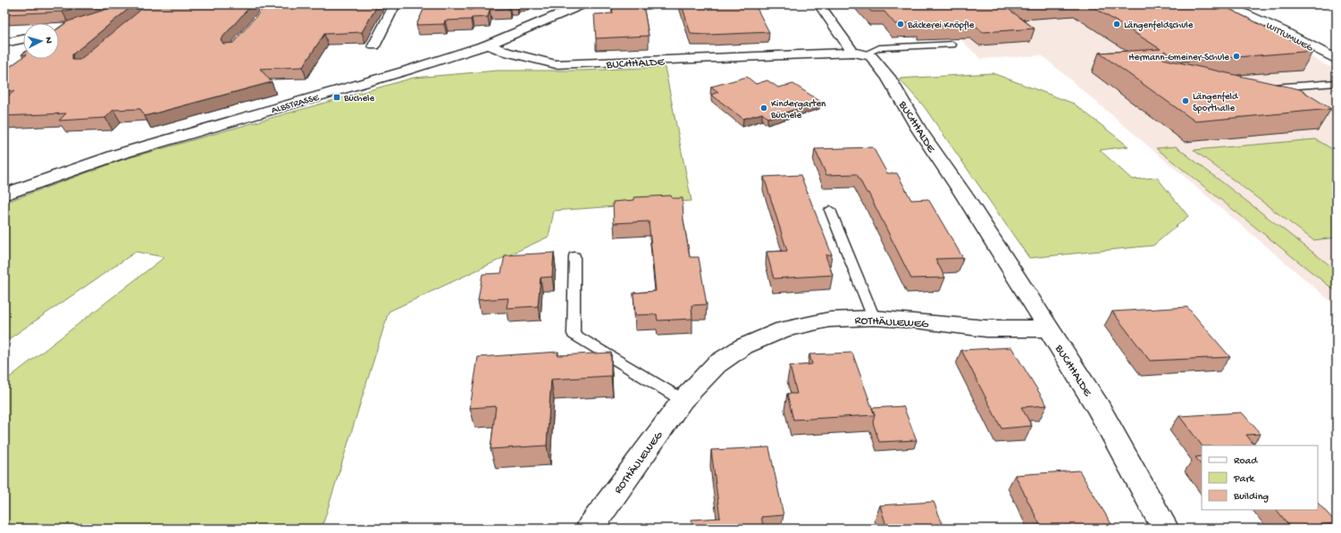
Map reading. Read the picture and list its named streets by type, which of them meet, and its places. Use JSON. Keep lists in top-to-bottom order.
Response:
{
  "streets": {
    "street": [
      "WITTUMWEG",
      "BUCHHALDE",
      "ALBSTRASSE",
      "ROTHÄULEWEG"
    ]
  },
  "crossings": [
    ["BUCHHALDE", "ALBSTRASSE"],
    ["BUCHHALDE", "ROTHÄULEWEG"]
  ],
  "places": {
    "other": [
      "Bäckerei Knöpfle",
      "Längenfeldschule",
      "Hermann-Gmeiner-Schule",
      "Längenfeld Sporthalle",
      "Kindergarten Büchele"
    ],
    "transit": ["Büchele"]
  },
  "legend": ["Road", "Park", "Building"],
  "north": "right"
}
